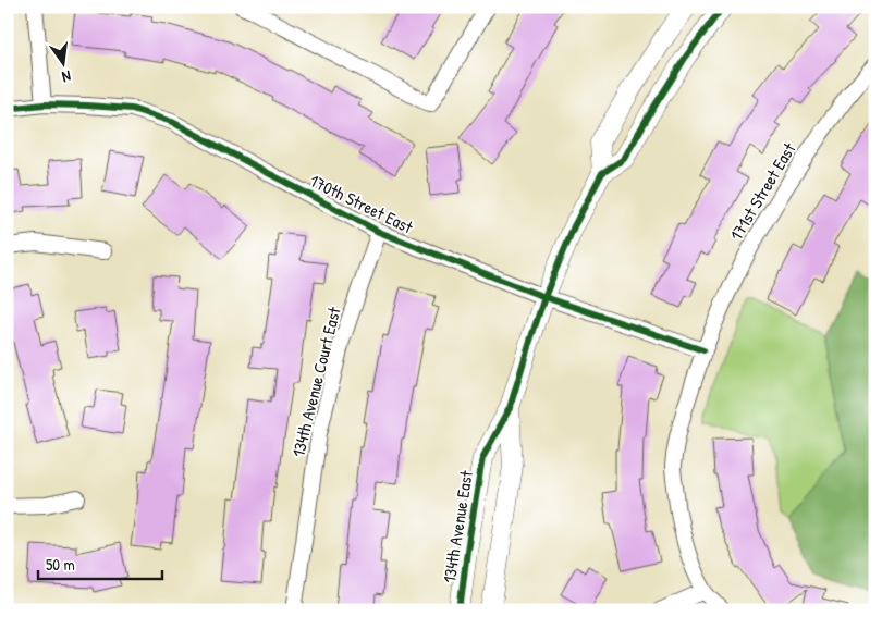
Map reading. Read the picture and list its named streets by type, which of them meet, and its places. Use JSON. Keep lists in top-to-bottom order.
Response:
{
  "streets": {
    "street": [
      "171st Street East",
      "170th Street East",
      "134th Avenue Court East",
      "134th Avenue East"
    ]
  },
  "crossings": [
    ["171st Street East", "170th Street East"],
    ["170th Street East", "134th Avenue Court East"],
    ["170th Street East", "134th Avenue East"]
  ],
  "scale_bar": "50 m",
  "north": "bottom"
}
